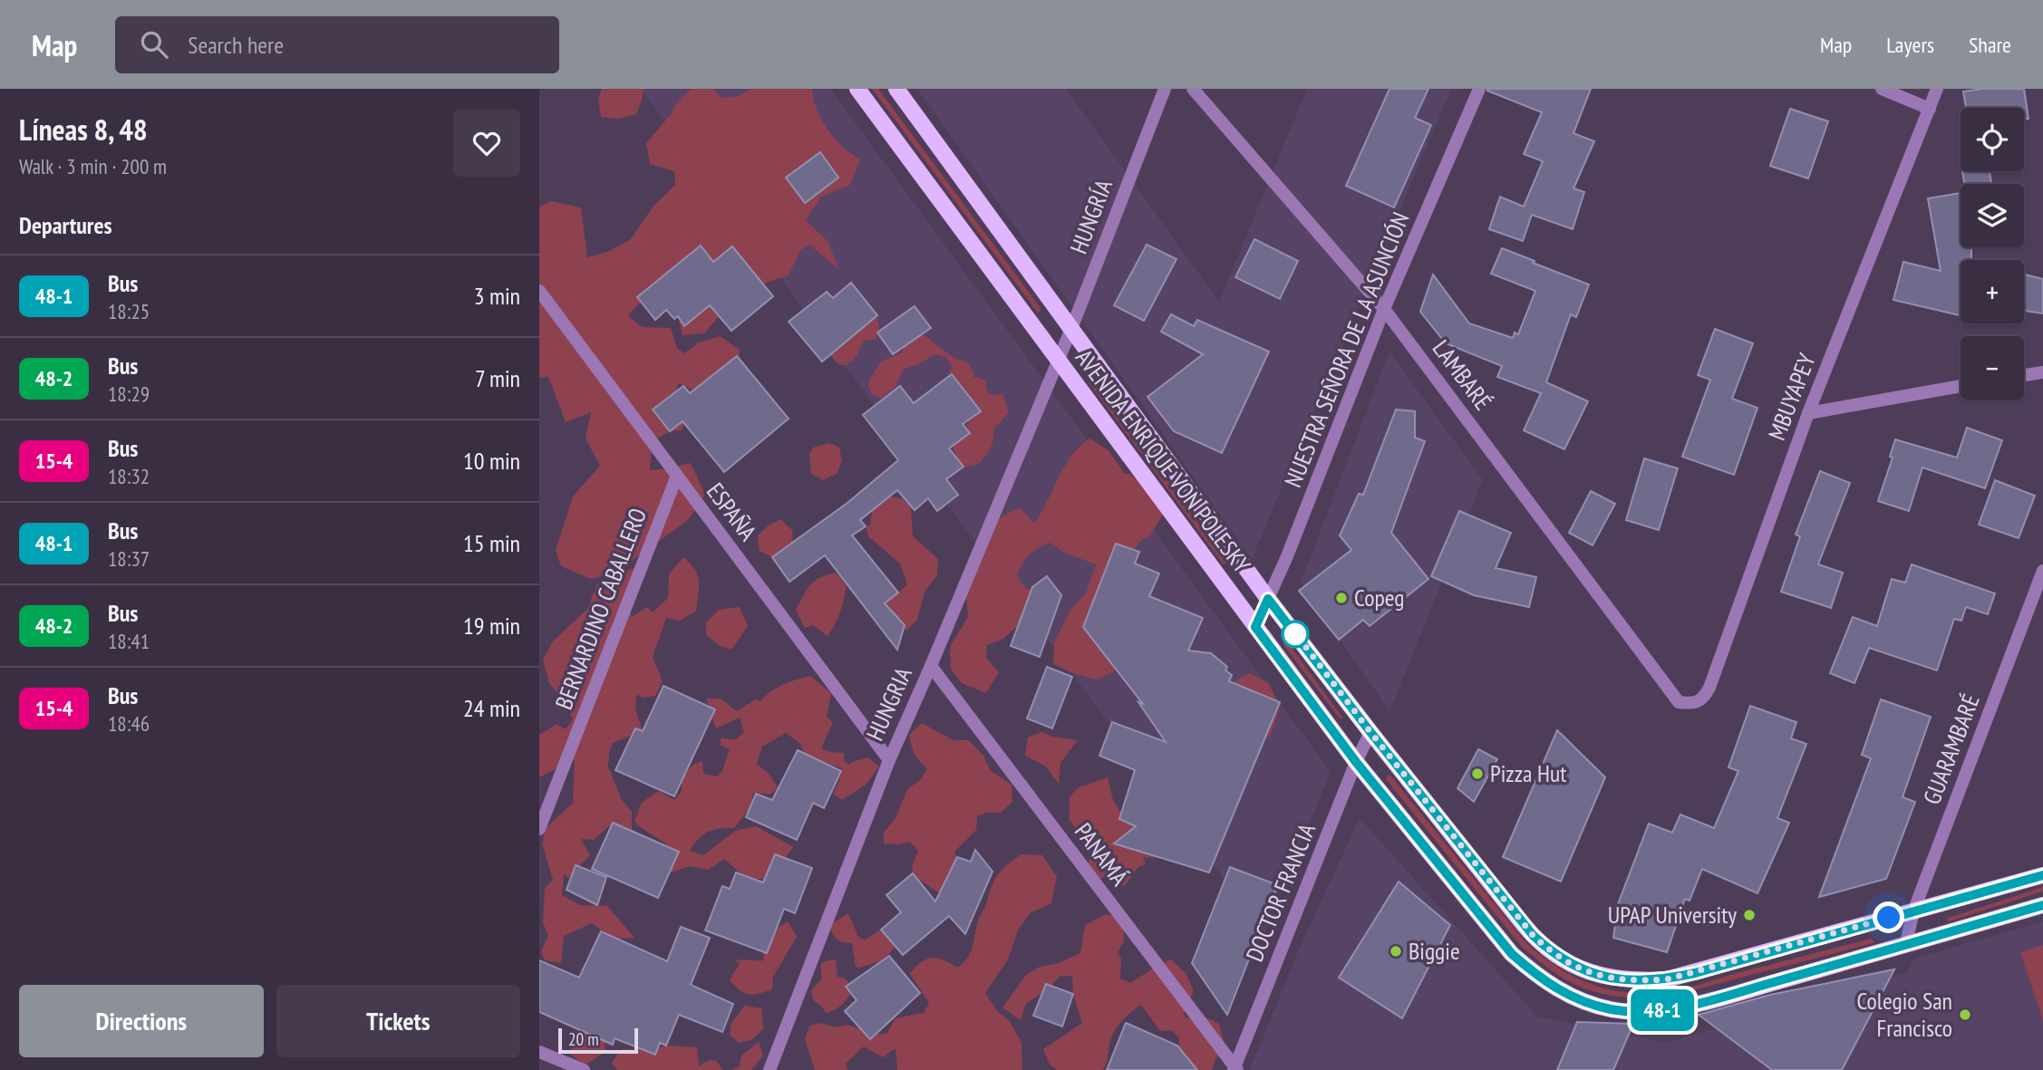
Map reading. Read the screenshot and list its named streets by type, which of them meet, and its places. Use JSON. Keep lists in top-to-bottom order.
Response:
{
  "streets": {
    "main road": ["AVENIDA ENRIQUE VON POLESKY"],
    "street": [
      "HUNGRÍA",
      "NUESTRA SEÑORA DE LA ASUNCIÓN",
      "LAMBARÉ",
      "MBUYAPEY",
      "ESPAÑA",
      "BERNARDINO CABALLERO",
      "HUNGRIA",
      "GUARAMBARÉ",
      "PANAMÁ",
      "DOCTOR FRANCIA"
    ]
  },
  "crossings": [
    ["HUNGRÍA", "AVENIDA ENRIQUE VON POLESKY"],
    ["HUNGRÍA", "HUNGRIA"],
    ["NUESTRA SEÑORA DE LA ASUNCIÓN", "LAMBARÉ"],
    ["NUESTRA SEÑORA DE LA ASUNCIÓN", "AVENIDA ENRIQUE VON POLESKY"],
    ["LAMBARÉ", "MBUYAPEY"],
    ["AVENIDA ENRIQUE VON POLESKY", "HUNGRIA"],
    ["AVENIDA ENRIQUE VON POLESKY", "GUARAMBARÉ"],
    ["AVENIDA ENRIQUE VON POLESKY", "DOCTOR FRANCIA"],
    ["ESPAÑA", "BERNARDINO CABALLERO"],
    ["ESPAÑA", "HUNGRIA"],
    ["HUNGRIA", "PANAMÁ"],
    ["PANAMÁ", "DOCTOR FRANCIA"]
  ],
  "places": [
    "Copeg",
    "Pizza Hut",
    "UPAP University",
    "Biggie",
    "Colegio San Francisco"
  ],
  "lines": ["bus line 48-1"],
  "scale_bar": "20 m",
  "page": {
    "header": "Map",
    "search": "Search here",
    "nav": ["Map", "Layers", "Share"],
    "heading": [
      ["Líneas 8, 48", "Walk · 3 min · 200 m"],
      "Departures"
    ],
    "on_map": "48-1",
    "map_buttons": ["+", "−"],
    "list": [
      {
        "mark": "48-1",
        "name": "Bus",
        "note": "18:25",
        "value": "3 min"
      },
      {
        "mark": "48-2",
        "name": "Bus",
        "note": "18:29",
        "value": "7 min"
      },
      {
        "mark": "15-4",
        "name": "Bus",
        "note": "18:32",
        "value": "10 min"
      },
      {
        "mark": "48-1",
        "name": "Bus",
        "note": "18:37",
        "value": "15 min"
      },
      {
        "mark": "48-2",
        "name": "Bus",
        "note": "18:41",
        "value": "19 min"
      },
      {
        "mark": "15-4",
        "name": "Bus",
        "note": "18:46",
        "value": "24 min"
      }
    ],
    "buttons": ["Directions", "Tickets"],
    "scale": "20 m"
  }
}
